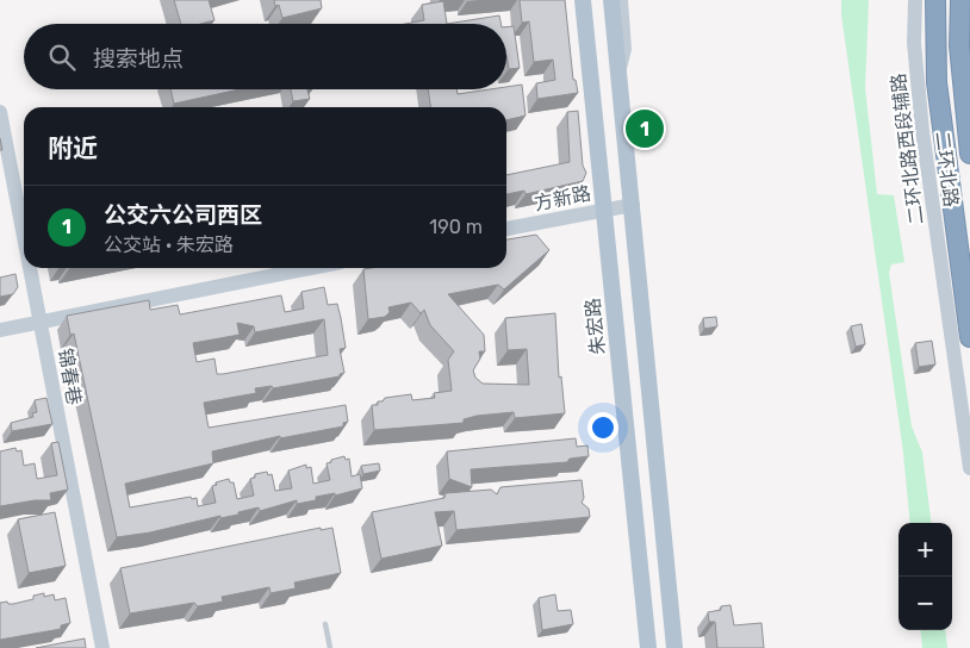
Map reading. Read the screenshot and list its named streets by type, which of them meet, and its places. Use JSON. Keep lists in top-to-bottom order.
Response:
{
  "streets": {
    "highway": ["二环北路"],
    "main road": ["朱宏路"],
    "street": ["二环北路西段辅路", "方新路", "锦春巷"]
  },
  "crossings": [
    ["方新路", "朱宏路"]
  ],
  "page": {
    "search": "搜索地点",
    "pins": "1",
    "heading": "附近",
    "list": [
      {
        "mark": "1",
        "name": "公交六公司西区",
        "note": "公交站 · 朱宏路",
        "value": "190 m"
      }
    ],
    "map_buttons": ["+", "−"]
  }
}
